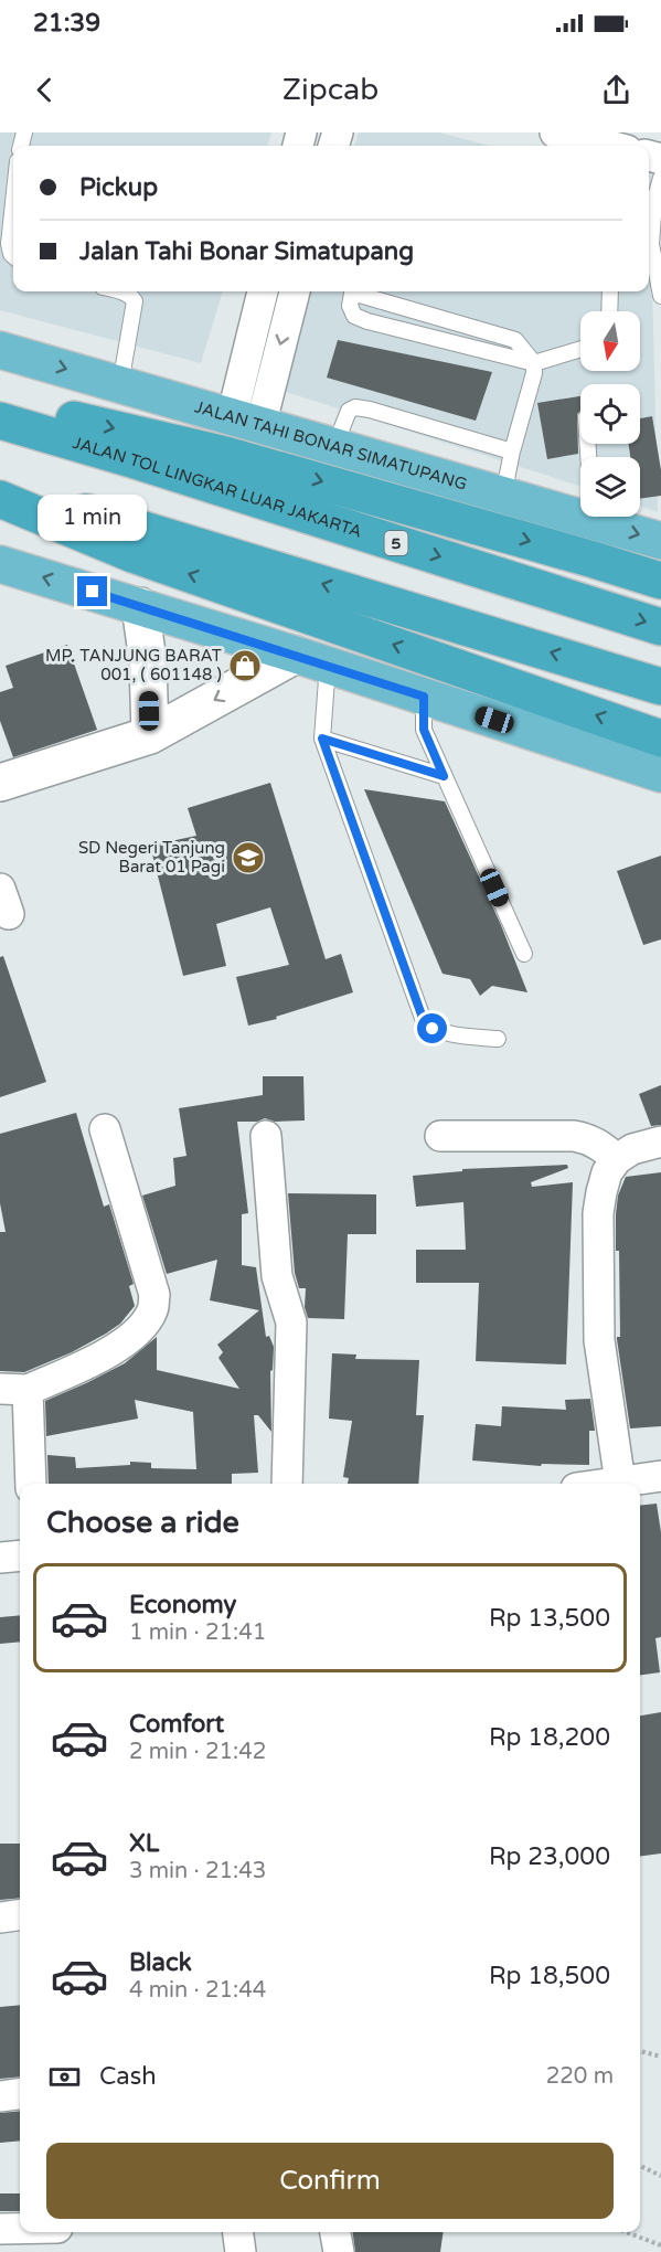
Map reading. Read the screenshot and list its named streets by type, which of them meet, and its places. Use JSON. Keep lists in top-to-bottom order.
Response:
{
  "streets": {
    "highway": ["JALAN TAHI BONAR SIMATUPANG", "JALAN TOL LINGKAR LUAR JAKARTA", "5"]
  },
  "places": {
    "shop": ["MP. TANJUNG BARAT 001, ( 601148 )"],
    "school or university": ["SD Negeri Tanjung Barat 01 Pagi"]
  },
  "north": "bottom",
  "page": {
    "status": "21:39",
    "header": "Zipcab",
    "banner": ["Pickup", "Jalan Tahi Bonar Simatupang"],
    "bubble": "1 min",
    "heading": "Choose a ride",
    "list": [
      {
        "name": "Economy",
        "note": "1 min · 21:41",
        "value": "Rp 13,500"
      },
      {
        "name": "Comfort",
        "note": "2 min · 21:42",
        "value": "Rp 18,200"
      },
      {
        "name": "XL",
        "note": "3 min · 21:43",
        "value": "Rp 23,000"
      },
      {
        "name": "Black",
        "note": "4 min · 21:44",
        "value": "Rp 18,500"
      }
    ],
    "pay": ["Cash", "220 m"],
    "buttons": "Confirm"
  }
}
